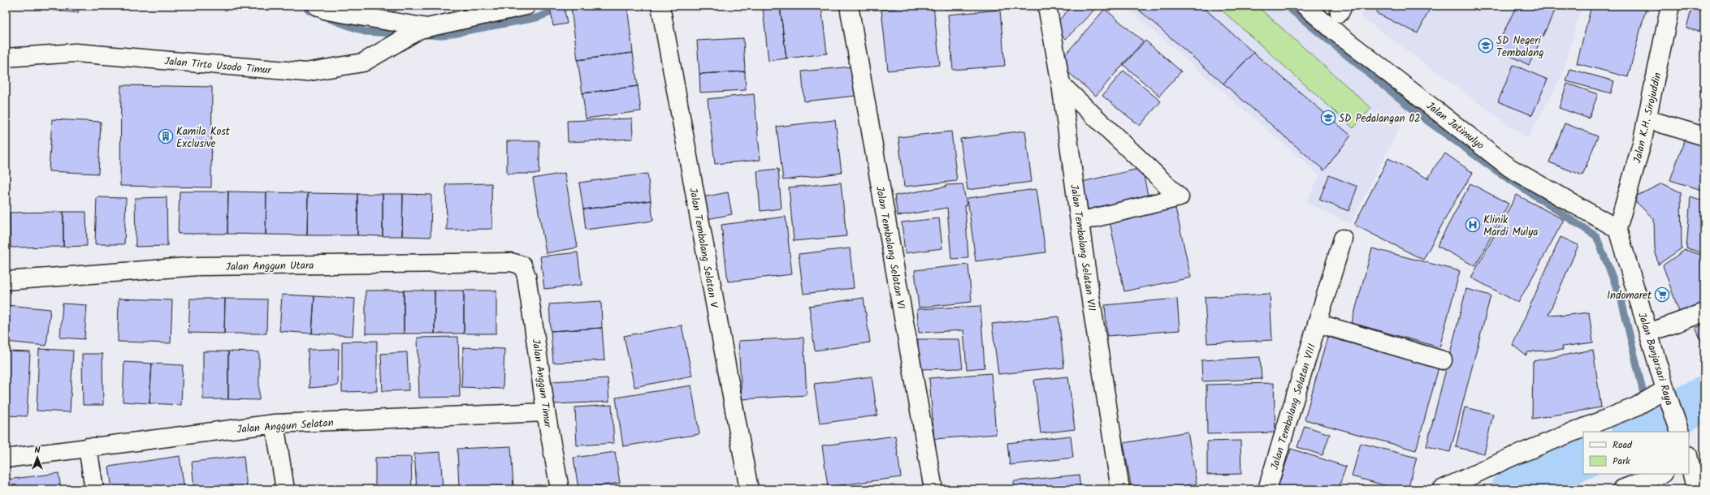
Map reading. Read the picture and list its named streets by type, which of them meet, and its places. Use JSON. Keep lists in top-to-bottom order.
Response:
{
  "streets": {
    "street": [
      "Jalan Tirto Usodo Timur",
      "Jalan K.H. Sirojuddin",
      "Jalan Jatimulyo",
      "Jalan Tembalang Selatan V",
      "Jalan Tembalang Selatan VI",
      "Jalan Tembalang Selatan VII",
      "Jalan Anggun Utara",
      "Jalan Banjarsari Raya",
      "Jalan Anggun Timur",
      "Jalan Tembalang Selatan VIII",
      "Jalan Anggun Selatan"
    ]
  },
  "crossings": [
    ["Jalan K.H. Sirojuddin", "Jalan Jatimulyo"],
    ["Jalan K.H. Sirojuddin", "Jalan Banjarsari Raya"],
    ["Jalan Jatimulyo", "Jalan Banjarsari Raya"],
    ["Jalan Anggun Utara", "Jalan Anggun Timur"],
    ["Jalan Anggun Timur", "Jalan Anggun Selatan"]
  ],
  "places": {
    "school or university": ["SD Negeri Tembalang", "SD Pedalangan 02"],
    "building": ["Kamila Kost Exclusive"],
    "hospital": ["Klinik Mardi Mulya"],
    "supermarket": ["Indomaret"]
  },
  "legend": ["Road", "Park"],
  "north": "top"
}
